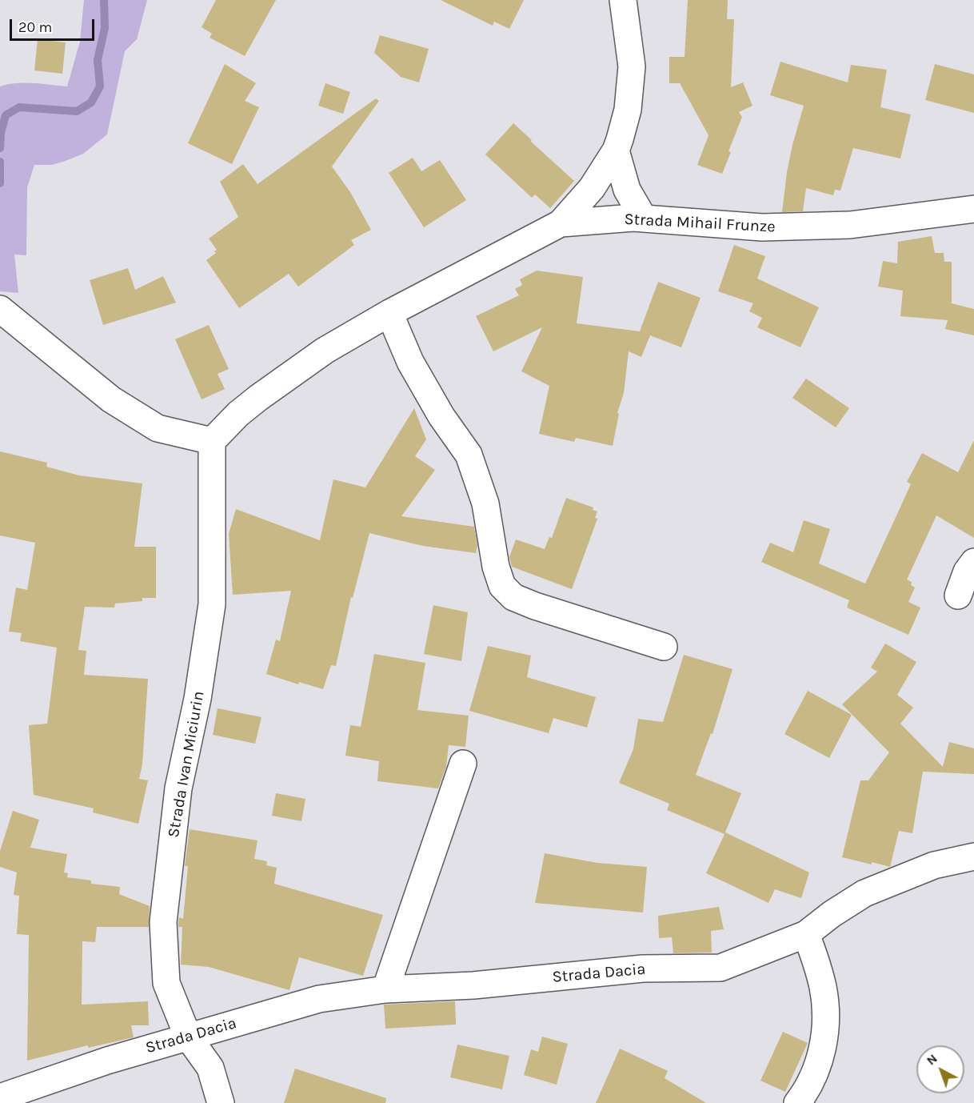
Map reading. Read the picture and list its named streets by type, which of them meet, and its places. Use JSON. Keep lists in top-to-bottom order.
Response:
{
  "streets": {
    "street": ["Strada Mihail Frunze", "Strada Ivan Miciurin", "Strada Dacia"]
  },
  "crossings": [
    ["Strada Mihail Frunze", "Strada Ivan Miciurin"],
    ["Strada Ivan Miciurin", "Strada Dacia"]
  ],
  "scale_bar": "20 m",
  "north": "top left"
}
